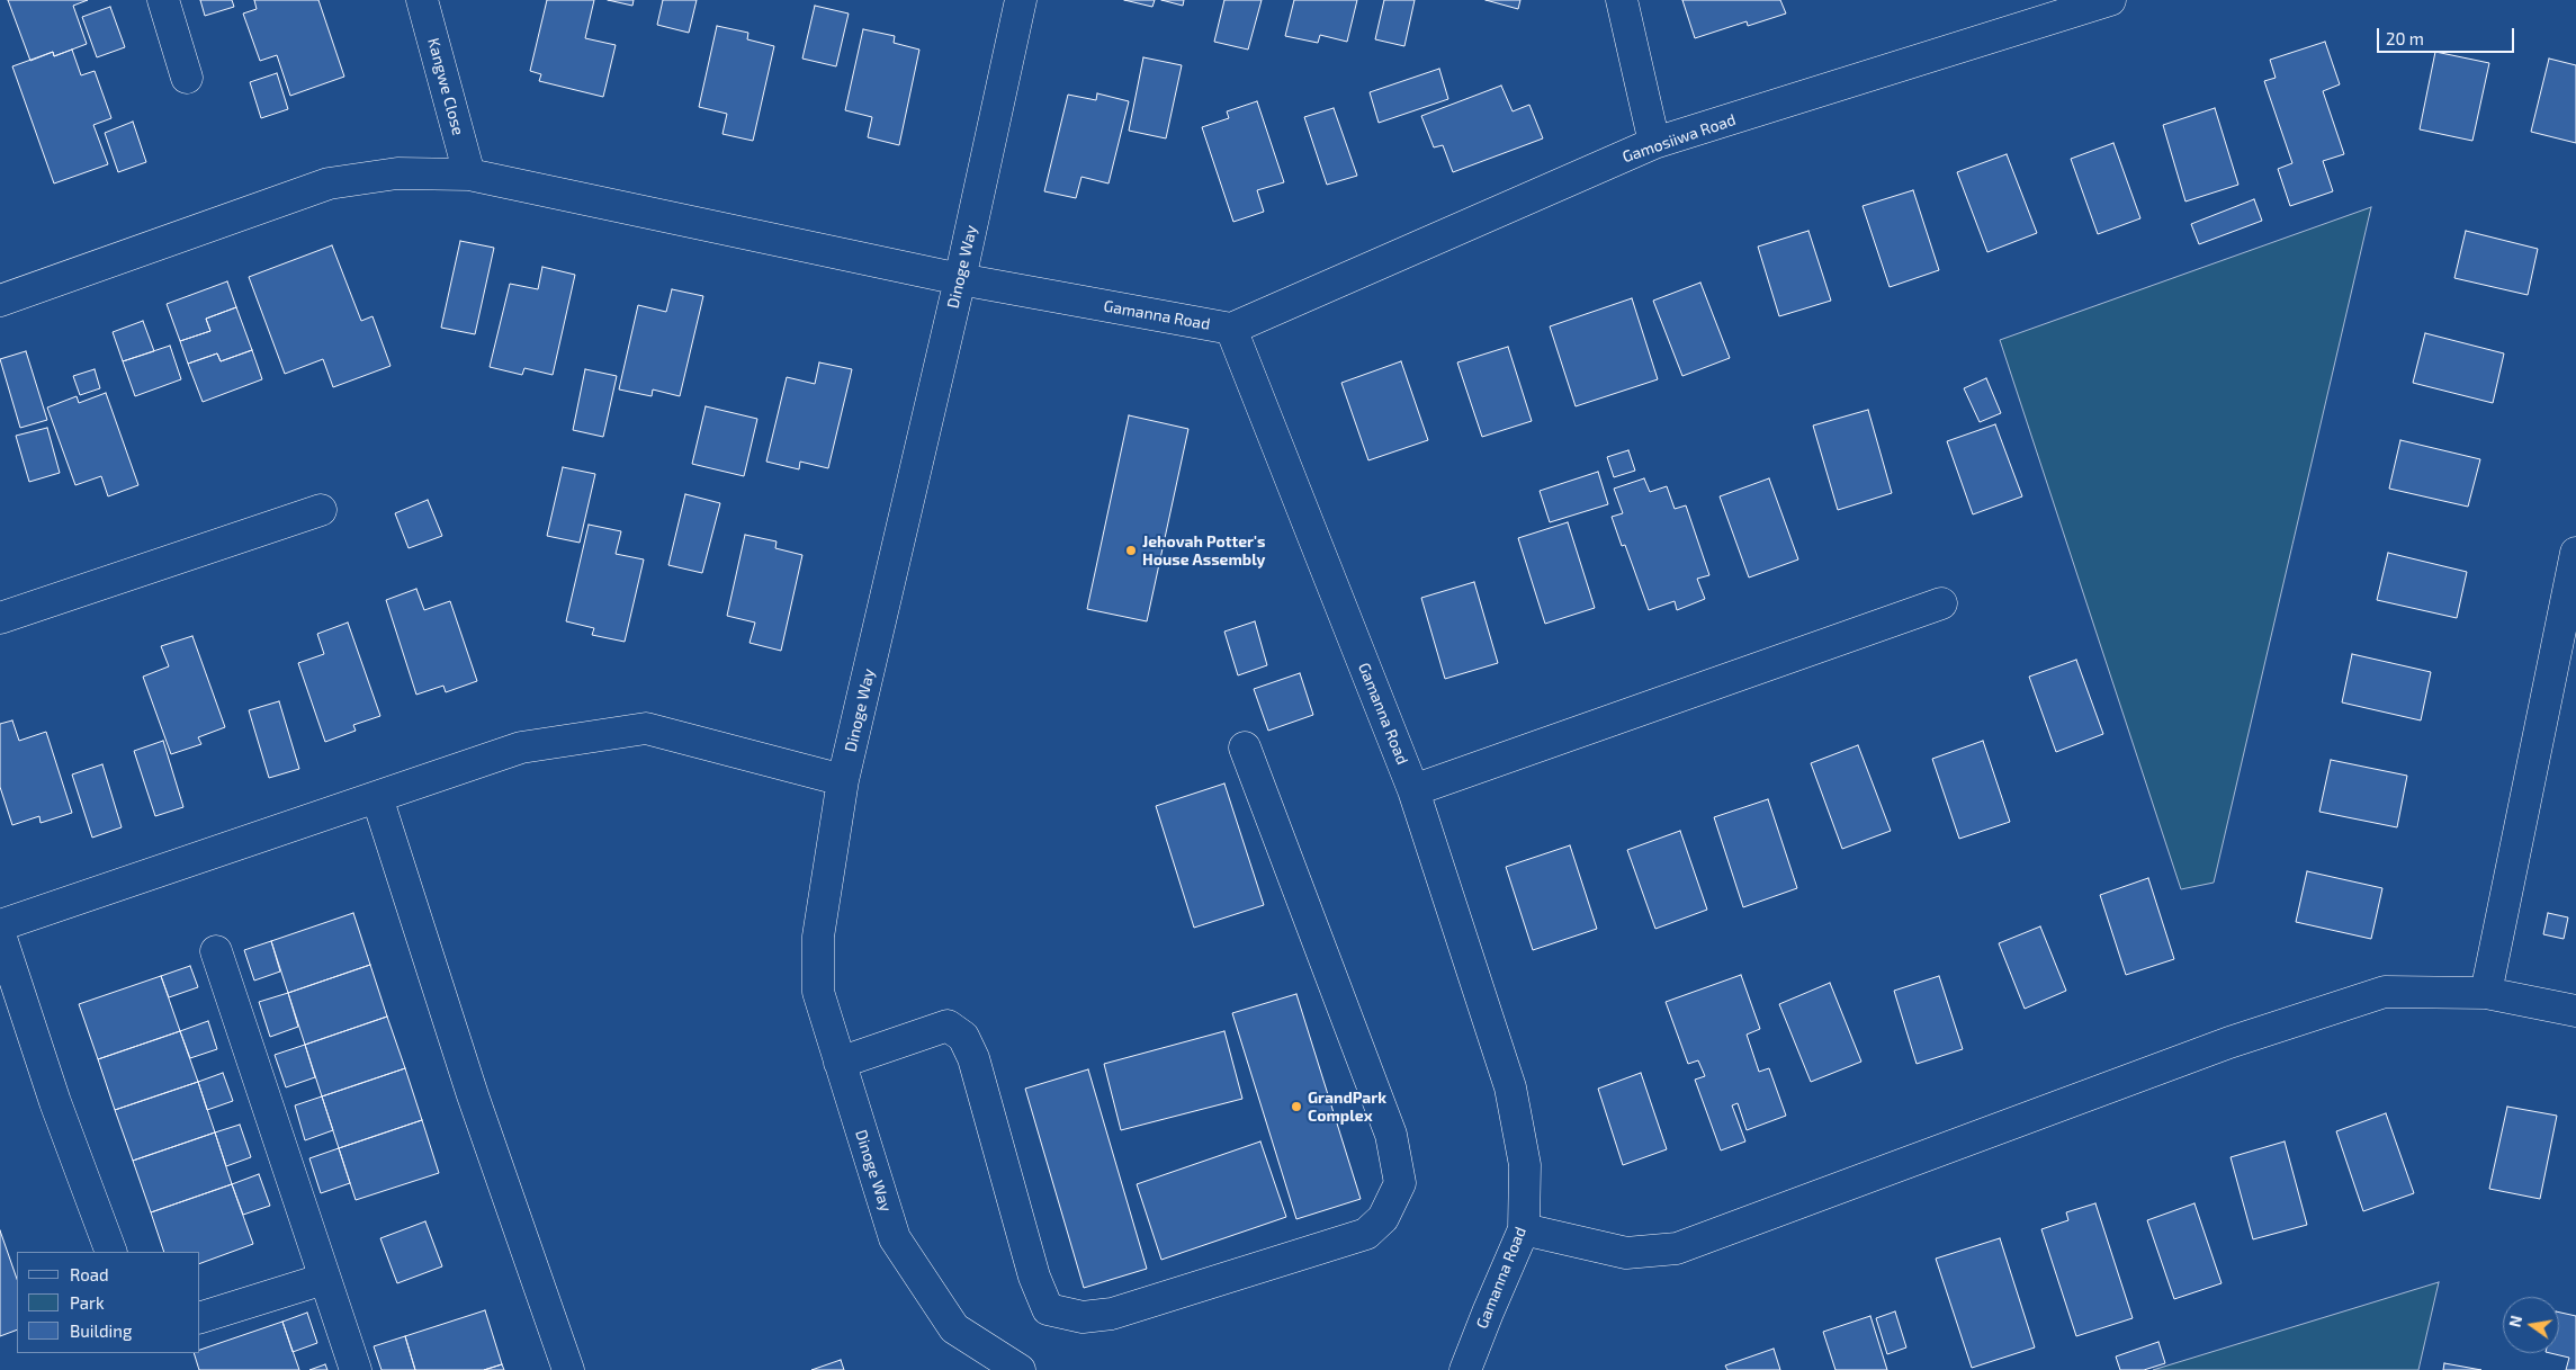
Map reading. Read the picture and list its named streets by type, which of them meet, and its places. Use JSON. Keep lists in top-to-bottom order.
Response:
{
  "streets": {
    "street": [
      "Kangwe Close",
      "Gamosiiwa Road",
      "Dinoge Way",
      "Gamanna Road"
    ]
  },
  "crossings": [
    ["Kangwe Close", "Gamanna Road"],
    ["Gamosiiwa Road", "Gamanna Road"],
    ["Dinoge Way", "Gamanna Road"]
  ],
  "places": ["Jehovah Potter's House Assembly", "GrandPark Complex"],
  "legend": ["Road", "Park", "Building"],
  "scale_bar": "20 m",
  "north": "left"
}
